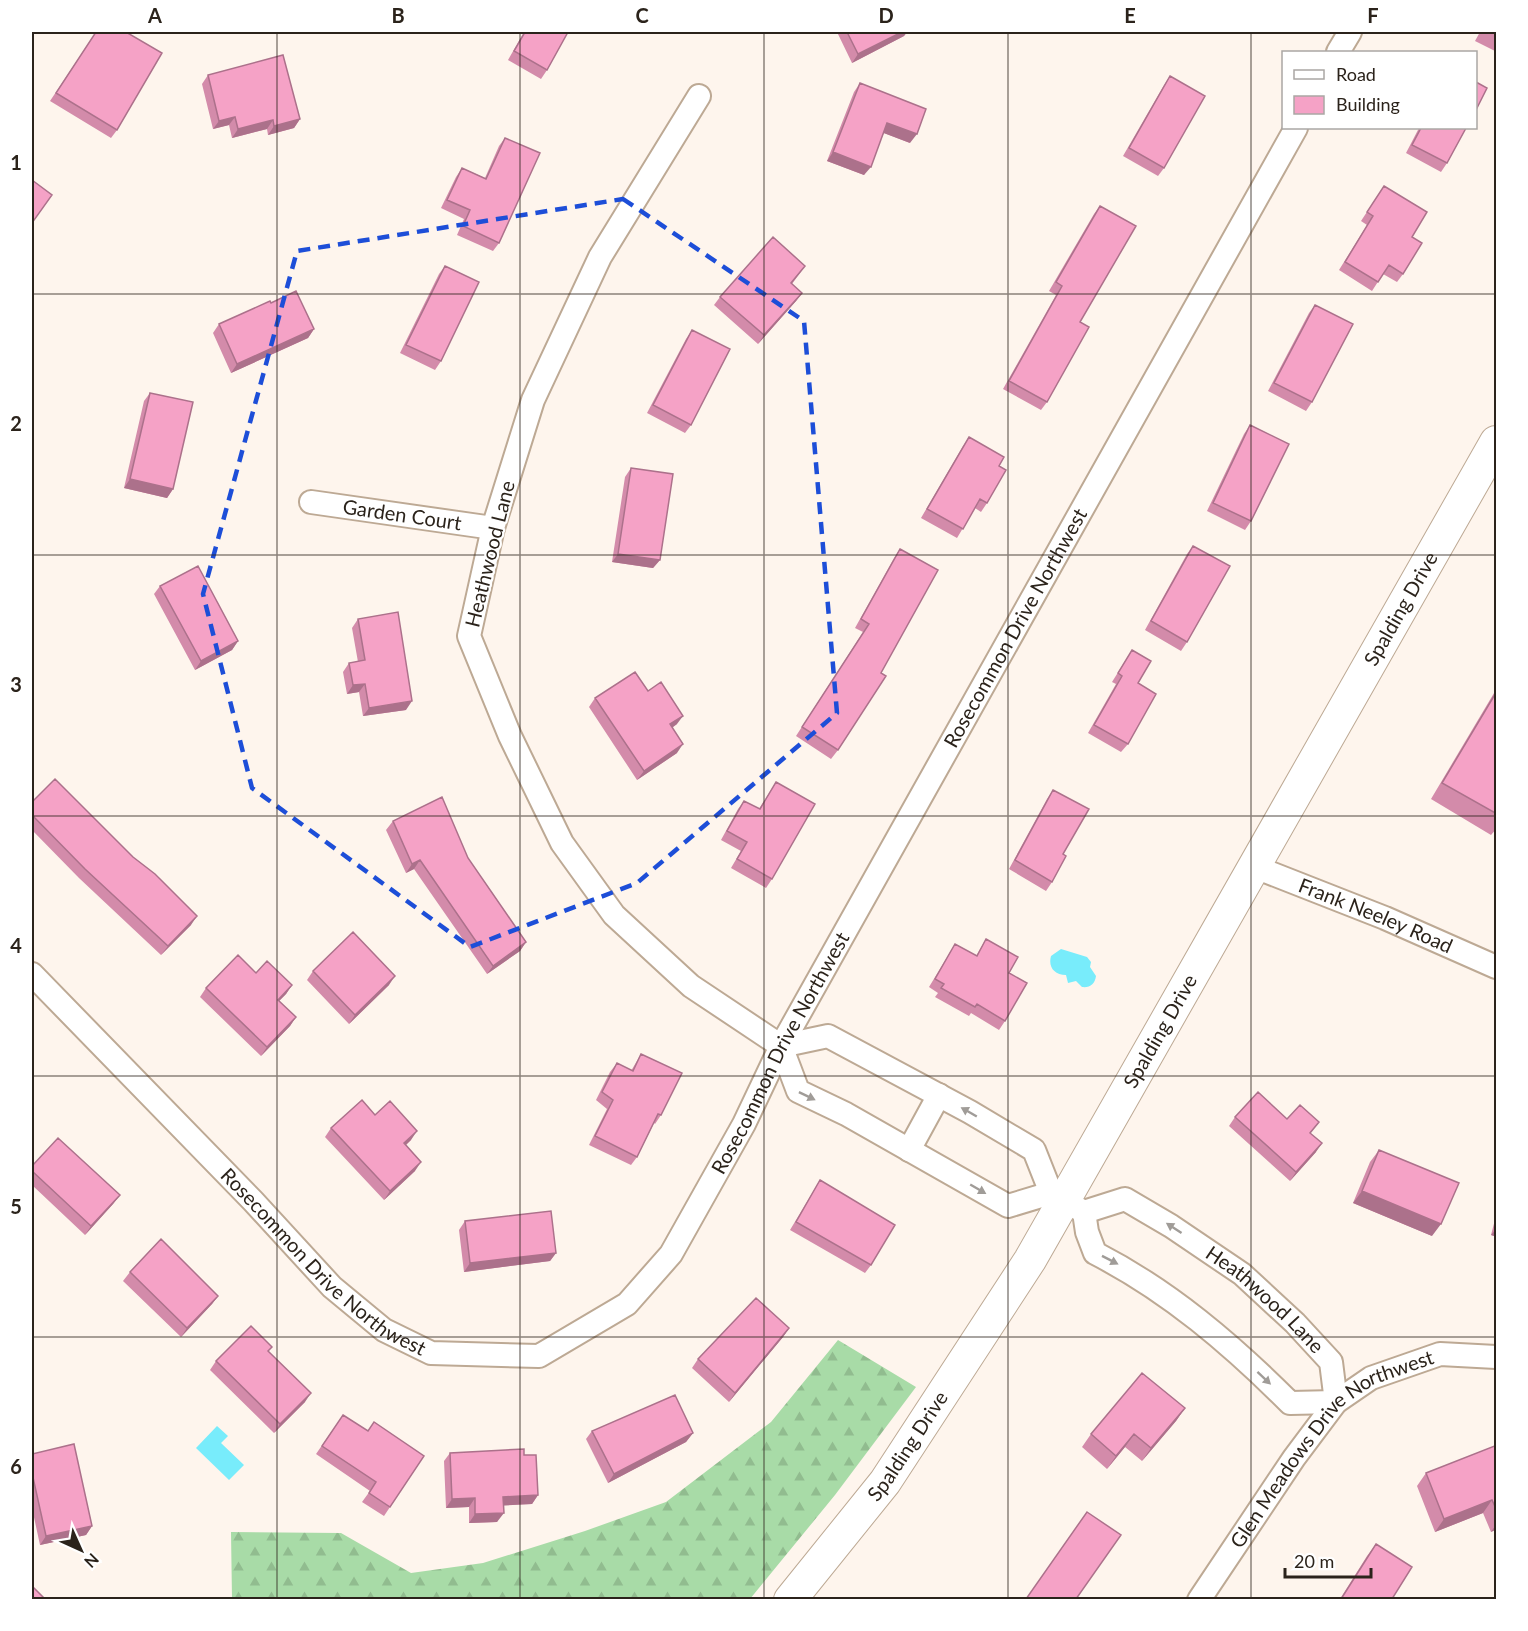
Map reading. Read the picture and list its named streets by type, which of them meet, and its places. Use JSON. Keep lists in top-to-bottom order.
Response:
{
  "streets": {
    "main road": ["Spalding Drive"],
    "street": [
      "Garden Court",
      "Heathwood Lane",
      "Rosecommon Drive Northwest",
      "Frank Neeley Road",
      "Glen Meadows Drive Northwest"
    ]
  },
  "crossings": [
    ["Garden Court", "Heathwood Lane"],
    ["Heathwood Lane", "Spalding Drive"],
    ["Heathwood Lane", "Rosecommon Drive Northwest"],
    ["Heathwood Lane", "Glen Meadows Drive Northwest"],
    ["Spalding Drive", "Frank Neeley Road"]
  ],
  "legend": ["Road", "Building"],
  "scale_bar": "20 m",
  "north": "bottom right",
  "grid": {
    "columns": [
      "A",
      "B",
      "C",
      "D",
      "E",
      "F"
    ],
    "rows": [
      "1",
      "2",
      "3",
      "4",
      "5",
      "6"
    ]
  }
}
